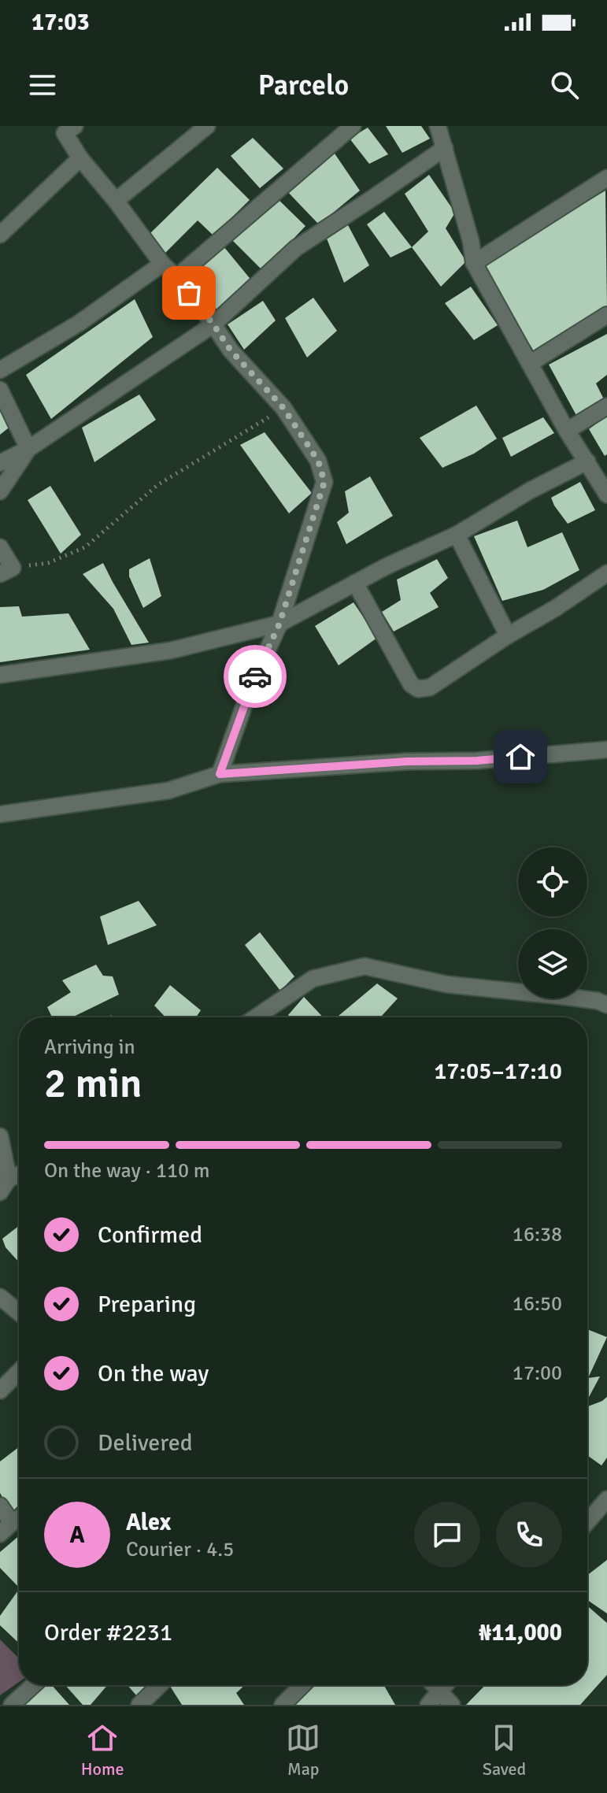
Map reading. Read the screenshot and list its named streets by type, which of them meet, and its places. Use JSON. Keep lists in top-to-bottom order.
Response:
{
  "page": {
    "status": "17:03",
    "header": "Parcelo",
    "heading": ["2 min", "Arriving in", "17:05–17:10"],
    "panel": [
      "Alex",
      "Courier · 4.5",
      "Order #2231",
      "₦11,000"
    ],
    "bar": "On the way · 110 m",
    "list": [
      ["Confirmed", "16:38"],
      ["Preparing", "16:50"],
      ["On the way", "17:00"],
      "Delivered"
    ],
    "round": "A",
    "tabs": ["Home", "Map", "Saved"]
  }
}
